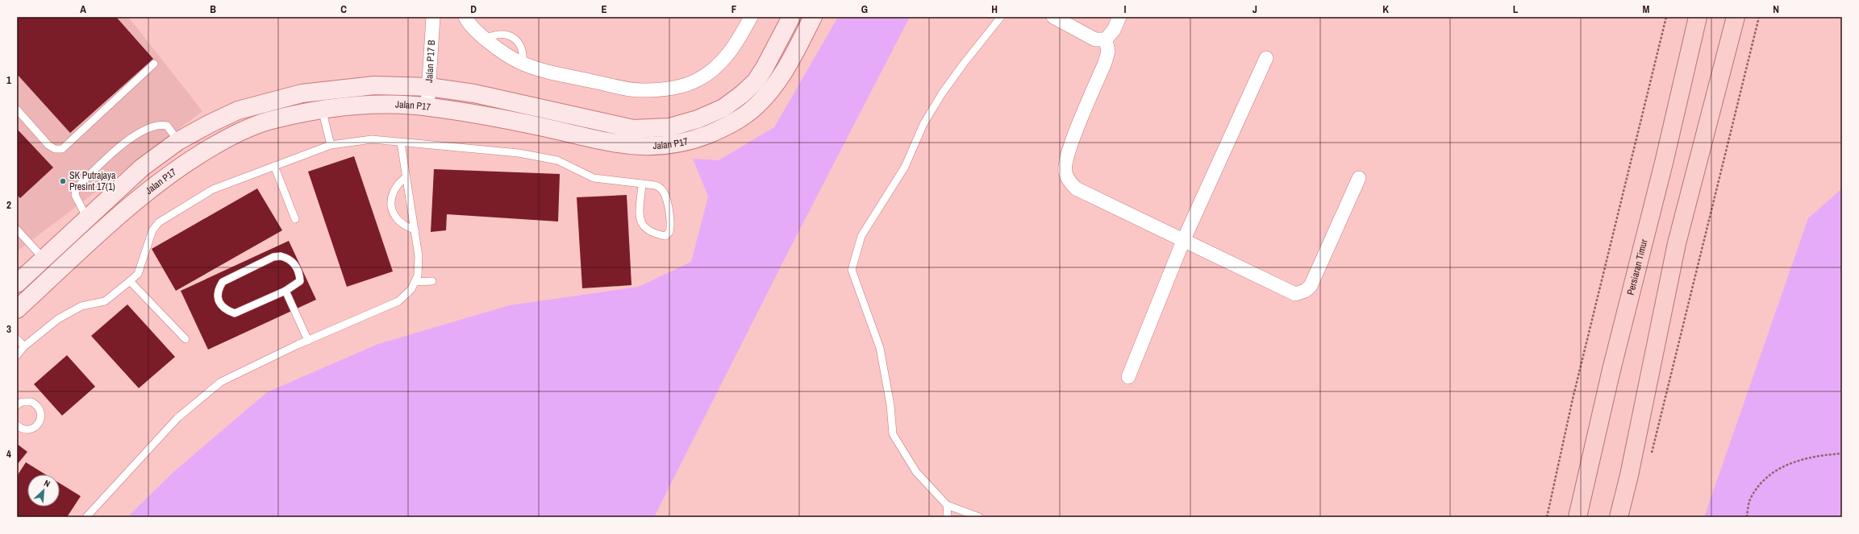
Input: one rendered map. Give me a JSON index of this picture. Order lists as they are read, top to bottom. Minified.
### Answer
{"streets":{"main road":["Persiaran Timur"],"street":["Jalan P17 B","Jalan P17"]},"crossings":[["Jalan P17 B","Jalan P17"]],"places":["SK Putrajaya Presint 17(1)"],"north":"top right","grid":{"columns":["A","B","C","D","E","F","G","H","I","J","K","L","M","N"],"rows":["1","2","3","4"]}}
